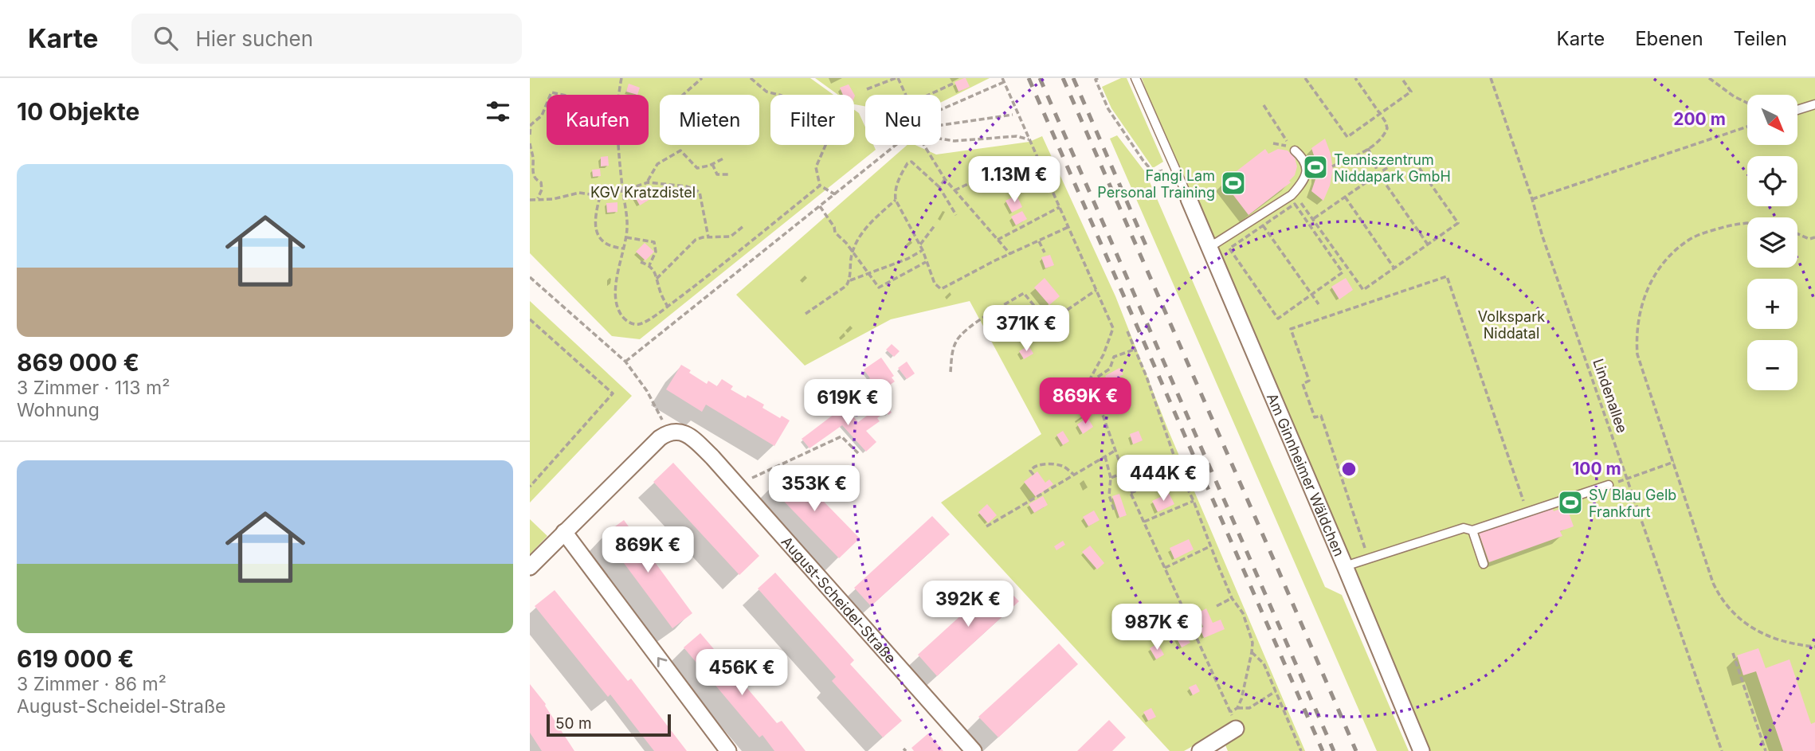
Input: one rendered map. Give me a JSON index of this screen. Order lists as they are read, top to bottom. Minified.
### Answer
{"streets":{"street":["Am Ginnheimer Wäldchen","August-Scheidel-Straße"],"path":["Lindenallee"]},"parks":["KGV Kratzdistel","Volkspark Niddatal"],"places":{"sports":["Tenniszentrum Niddapark GmbH","Fangi Lam Personal Training","SV Blau Gelb Frankfurt"]},"scale_bar":"50 m","north":"bottom right","page":{"header":"Karte","search":"Hier suchen","nav":["Karte","Ebenen","Teilen"],"heading":"10 Objekte","map_buttons":["+","−"],"chip":["Kaufen","Mieten","Filter","Neu"],"list":[{"name":"869 000 €","note":"3 Zimmer · 113 m² · Wohnung"},{"name":"619 000 €","note":"3 Zimmer · 86 m² · August-Scheidel-Straße"}],"price":["1.13M €","371K €","869K €","619K €","444K €","353K €","869K €","392K €","987K €","456K €"],"scale":"50 m"},"rings":["200 m","100 m"]}
